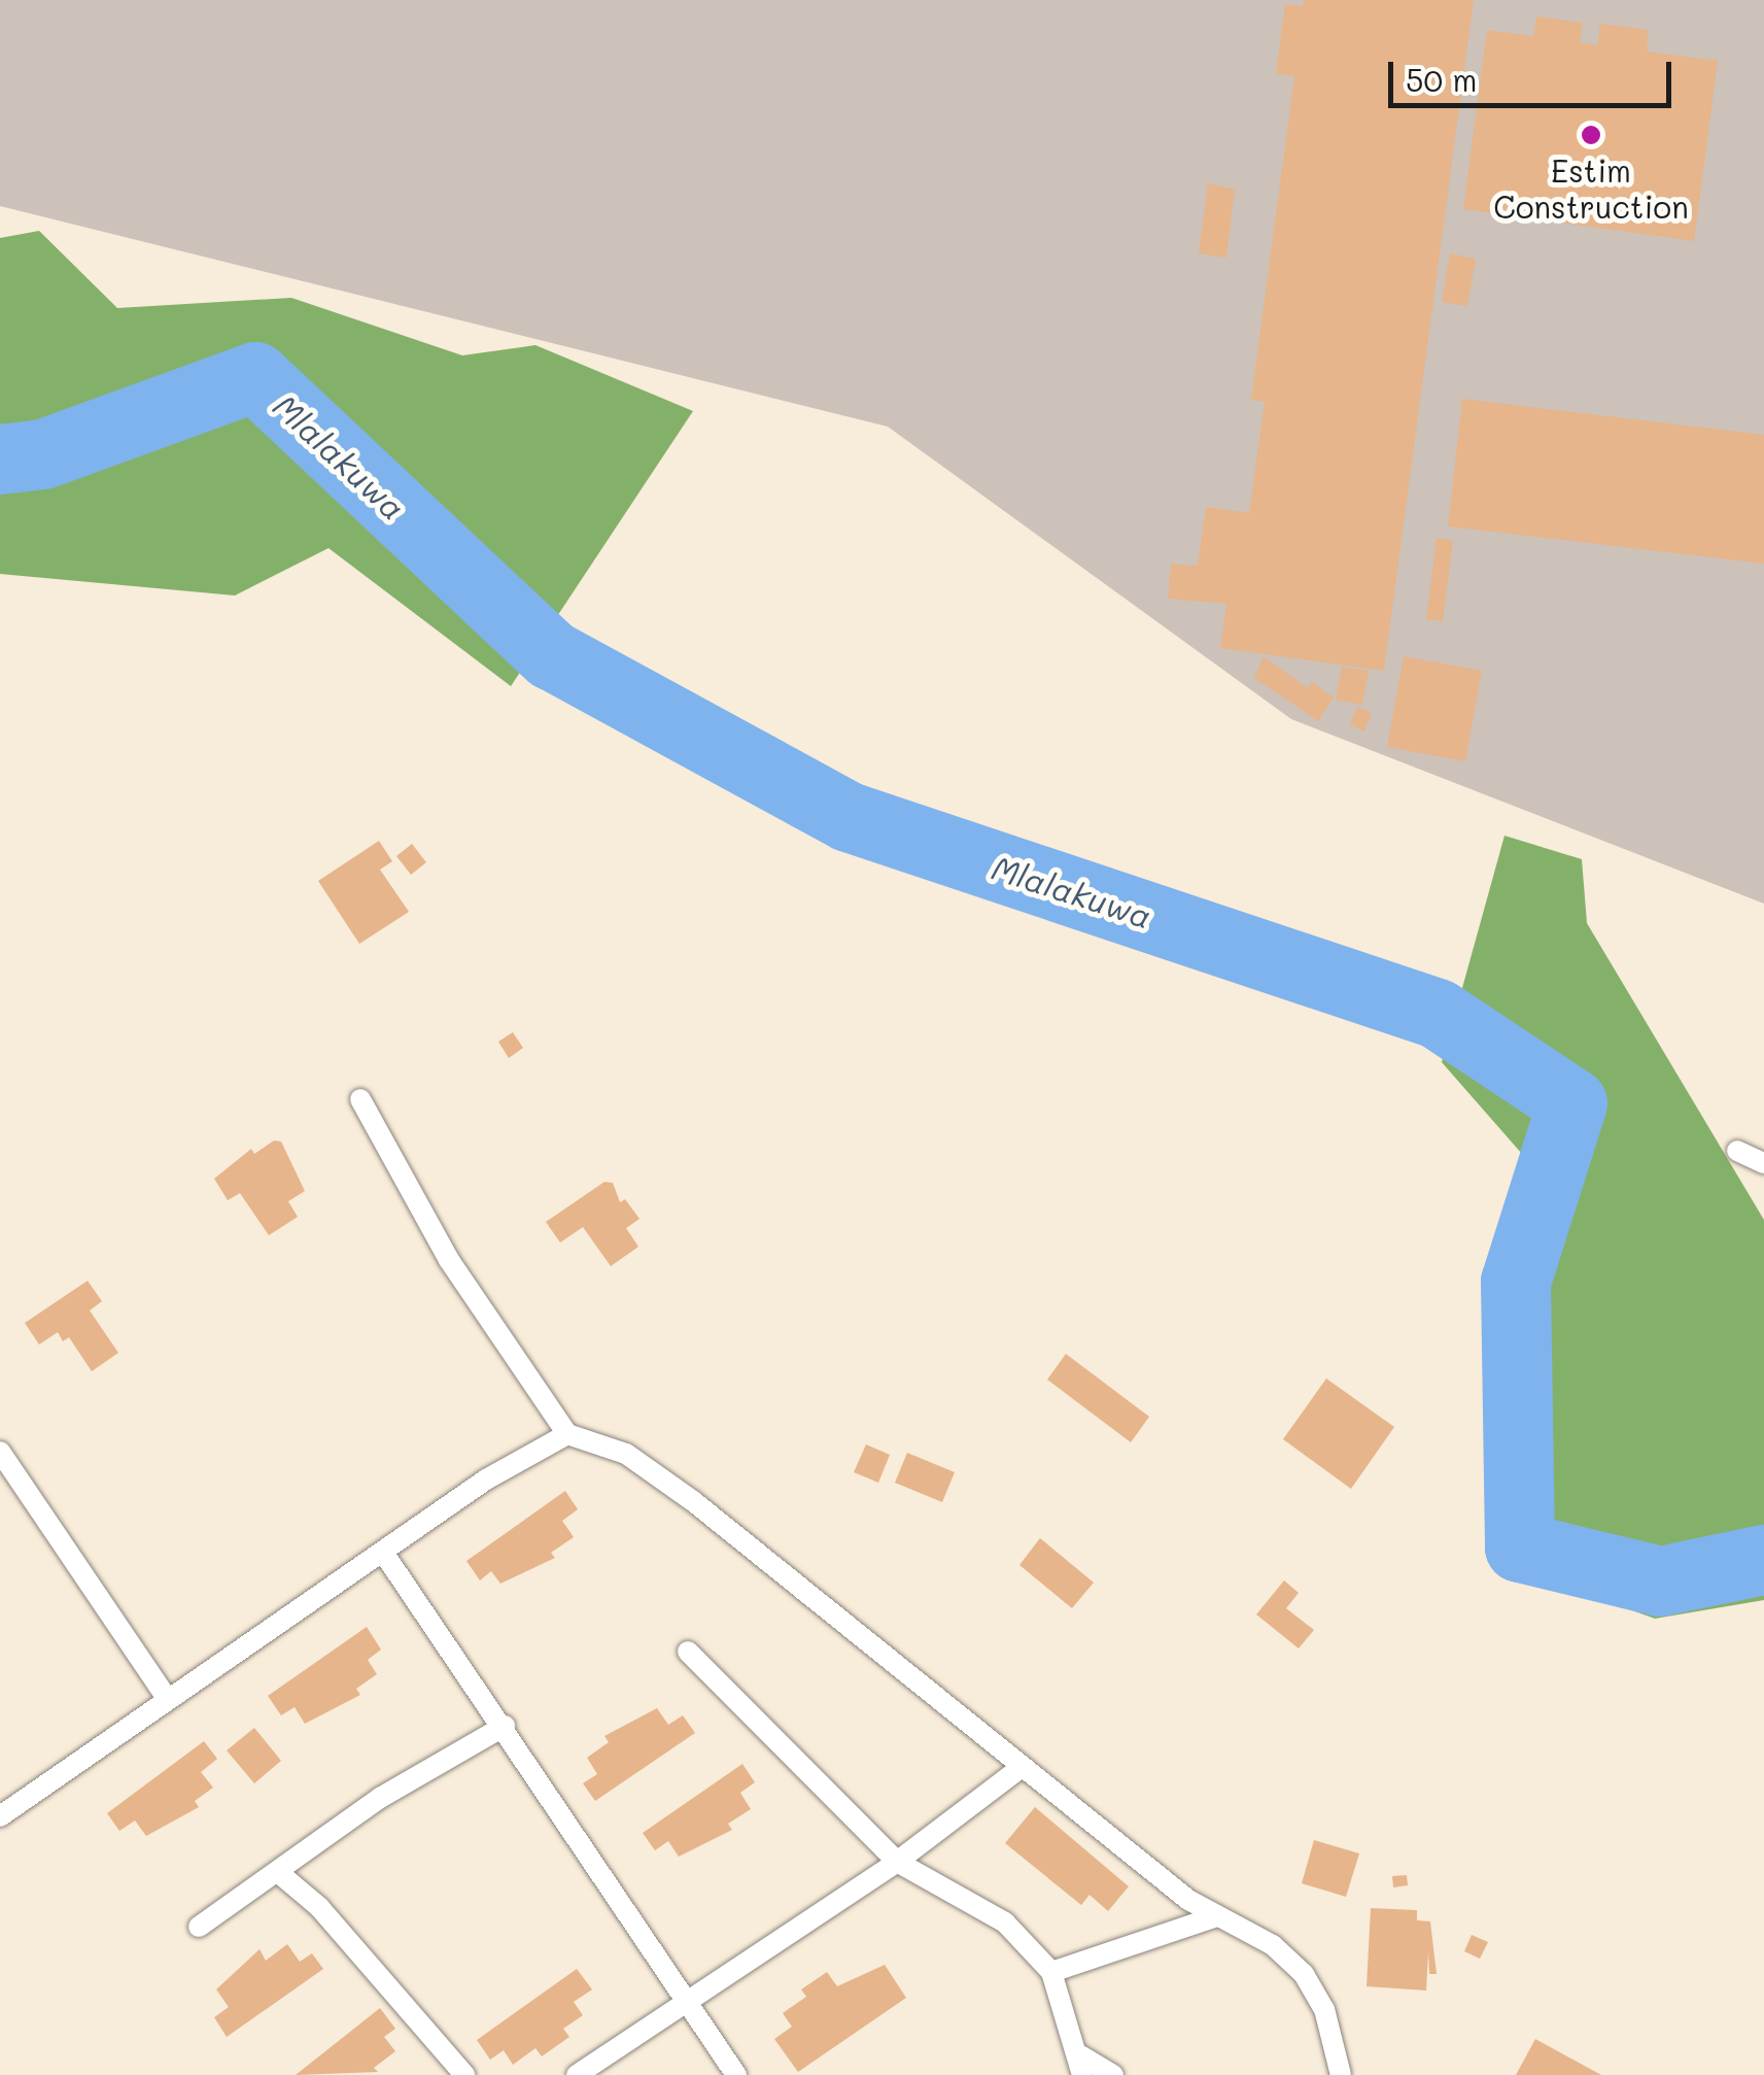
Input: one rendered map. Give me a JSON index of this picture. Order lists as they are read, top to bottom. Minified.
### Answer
{"water":["Mlalakuwa"],"places":["Estim Construction"],"scale_bar":"50 m"}
